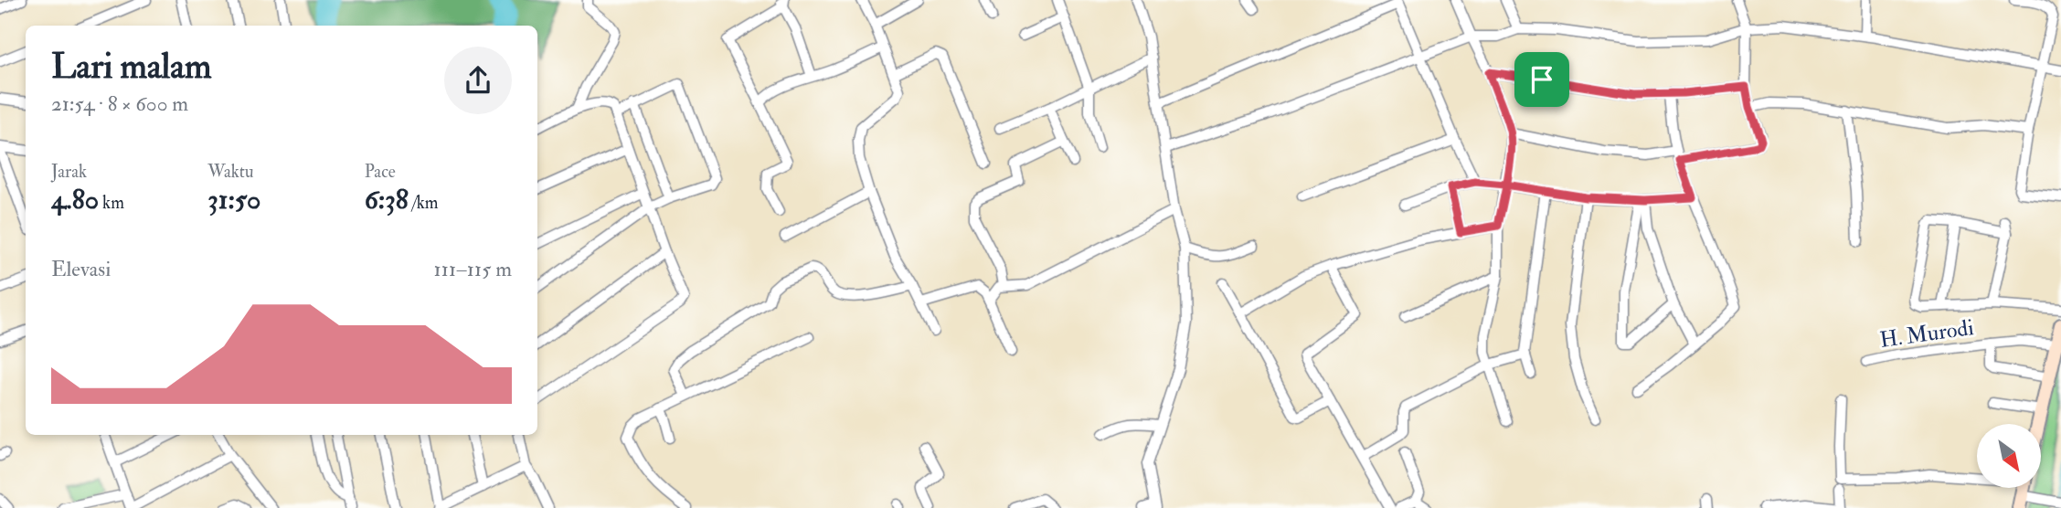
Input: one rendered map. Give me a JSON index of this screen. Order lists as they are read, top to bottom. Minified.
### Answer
{"streets":{"street":["H. Murodi"]},"north":"bottom right","page":{"heading":["Lari malam","21:54 · 8 × 600 m"],"stats":[["Jarak","4.80 km"],["Waktu","31:50"],["Pace","6:38 /km"]],"chart":["Elevasi","111–115 m"]}}
